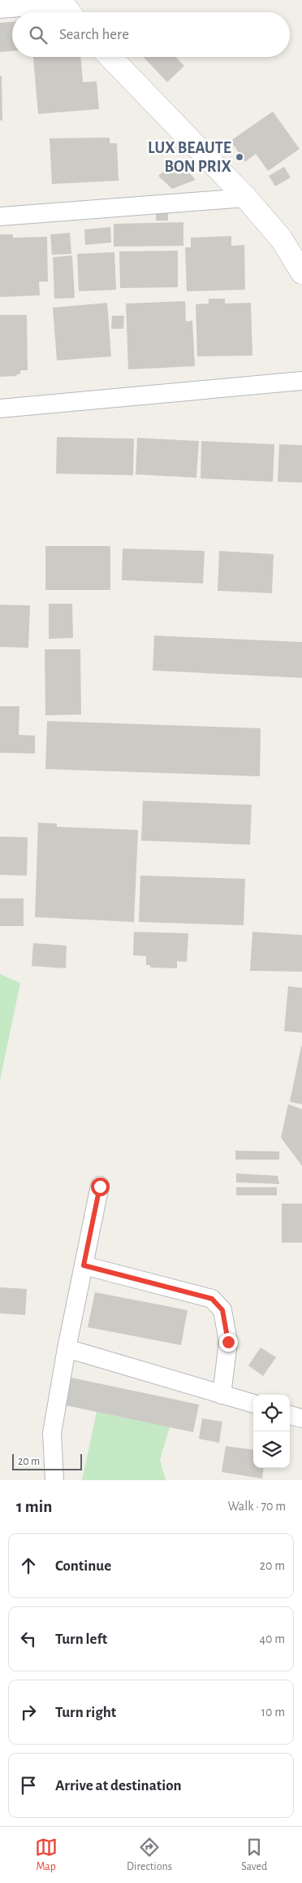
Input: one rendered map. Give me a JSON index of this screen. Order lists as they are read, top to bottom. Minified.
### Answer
{"places":["LUX BEAUTE BON PRIX"],"scale_bar":"20 m","page":{"search":"Search here","scale":"20 m","heading":["1 min","Walk · 70 m"],"list":[["Continue","20 m"],["Turn left","40 m"],["Turn right","10 m"],"Arrive at destination"],"nav":["Map","Directions","Saved"]}}
